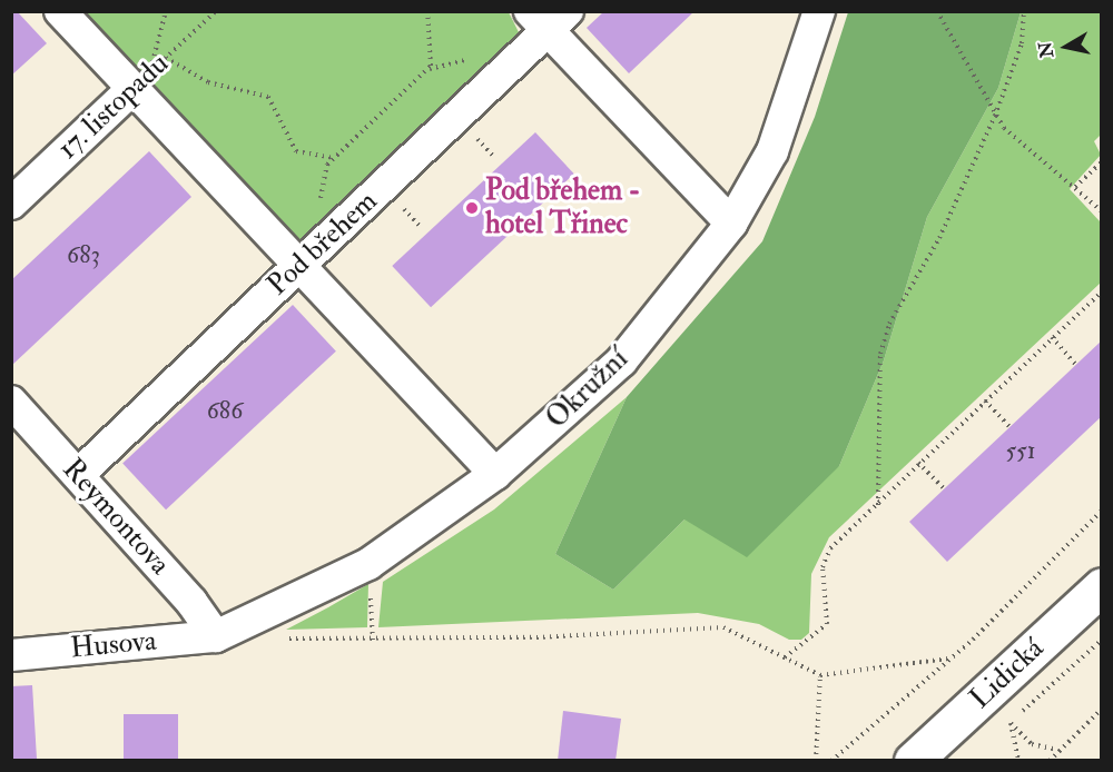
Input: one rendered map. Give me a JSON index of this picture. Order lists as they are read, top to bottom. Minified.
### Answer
{"streets":{"street":["17. listopadu","Pod břehem","Okružní","Reymontova","Husova","Lidická"]},"crossings":[["Pod břehem","Reymontova"],["Okružní","Reymontova"],["Okružní","Husova"],["Reymontova","Husova"]],"places":["Pod břehem - hotel Třinec"],"house_numbers":["683","686","551"],"north":"left"}
